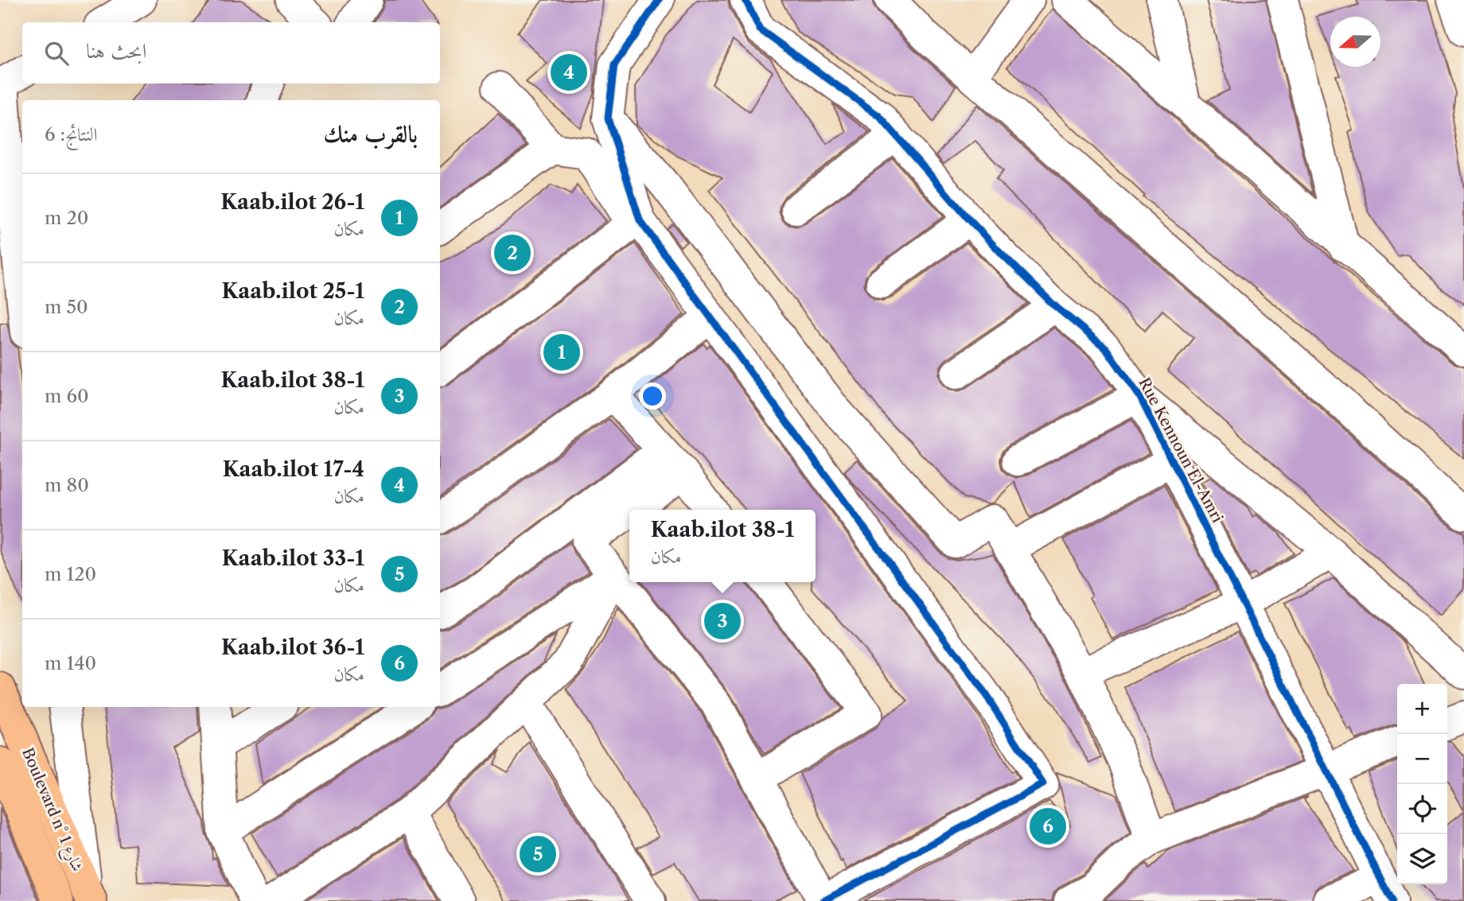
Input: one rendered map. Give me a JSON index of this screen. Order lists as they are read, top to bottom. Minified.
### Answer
{"streets":{"main road":["Boulevard n° شارع 1"],"street":["Rue Kennoun El-Amri"]},"north":"left","page":{"search":"ابحث هنا","pins":["4","2","1","3","6","5"],"heading":["بالقرب منك","النتائج: 6"],"list":[{"mark":"1","name":"Kaab.ilot 26-1","note":"مكان","value":"20 m"},{"mark":"2","name":"Kaab.ilot 25-1","note":"مكان","value":"50 m"},{"mark":"3","name":"Kaab.ilot 38-1","note":"مكان","value":"60 m"},{"mark":"4","name":"Kaab.ilot 17-4","note":"مكان","value":"80 m"},{"mark":"5","name":"Kaab.ilot 33-1","note":"مكان","value":"120 m"},{"mark":"6","name":"Kaab.ilot 36-1","note":"مكان","value":"140 m"}],"popup":["Kaab.ilot 38-1","مكان"],"map_buttons":["+","−"]}}
